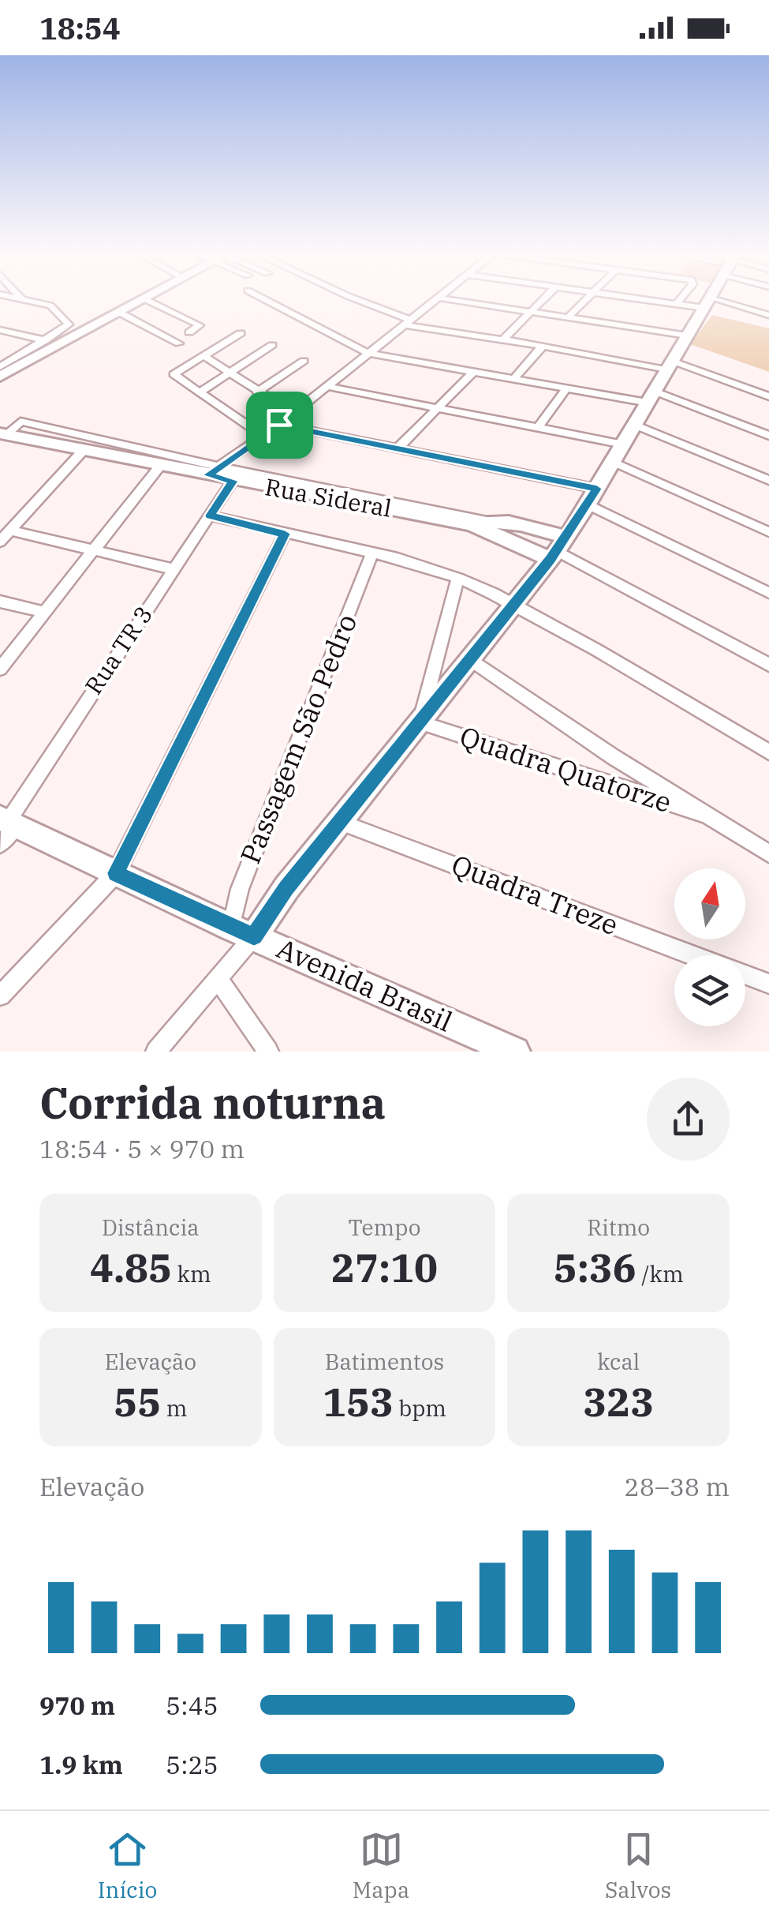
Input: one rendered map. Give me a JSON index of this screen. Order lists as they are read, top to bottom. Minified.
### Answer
{"streets":{"main road":["Rua Sideral","Avenida Brasil"],"street":["Rua TR 3","Passagem São Pedro","Quadra Quatorze","Quadra Treze"]},"crossings":[["Rua Sideral","Rua TR 3"],["Rua TR 3","Avenida Brasil"],["Passagem São Pedro","Avenida Brasil"]],"north":"top","page":{"status":"18:54","heading":["Corrida noturna","18:54 · 5 × 970 m"],"stats":[["Distância","4.85 km"],["Tempo","27:10"],["Ritmo","5:36 /km"],["Elevação","55 m"],["Batimentos","153 bpm"],["kcal","323"]],"chart":["Elevação","28–38 m"],"list":[{"name":"970 m","note":"5:45"},{"name":"1.9 km","note":"5:25"}],"tabs":["Início","Mapa","Salvos"]}}
